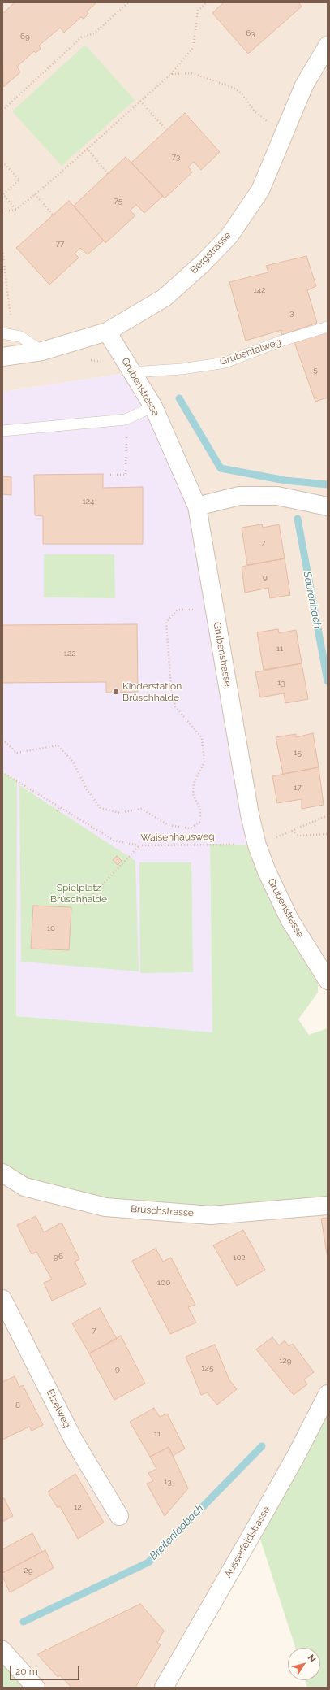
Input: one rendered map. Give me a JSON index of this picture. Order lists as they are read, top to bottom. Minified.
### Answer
{"streets":{"street":["Bergstrasse","Grubenstrasse","Brüschstrasse","Etzelweg","Ausserfeldstrasse"],"lane":["Grubentalweg"],"path":["Waisenhausweg"]},"crossings":[["Bergstrasse","Grubenstrasse"],["Grubentalweg","Grubenstrasse"],["Grubenstrasse","Waisenhausweg"]],"water":["Saurenbach","Breitenloobach"],"parks":["Spielplatz Brüschhalde"],"places":["Kinderstation Brüschhalde"],"house_numbers":["63","69","73","75","77","142","3","5","124","7","9","11","122","13","15","17","10","96","102","100","7","129","125","9","8","11","13","12","29"],"scale_bar":"20 m","north":"top right"}
